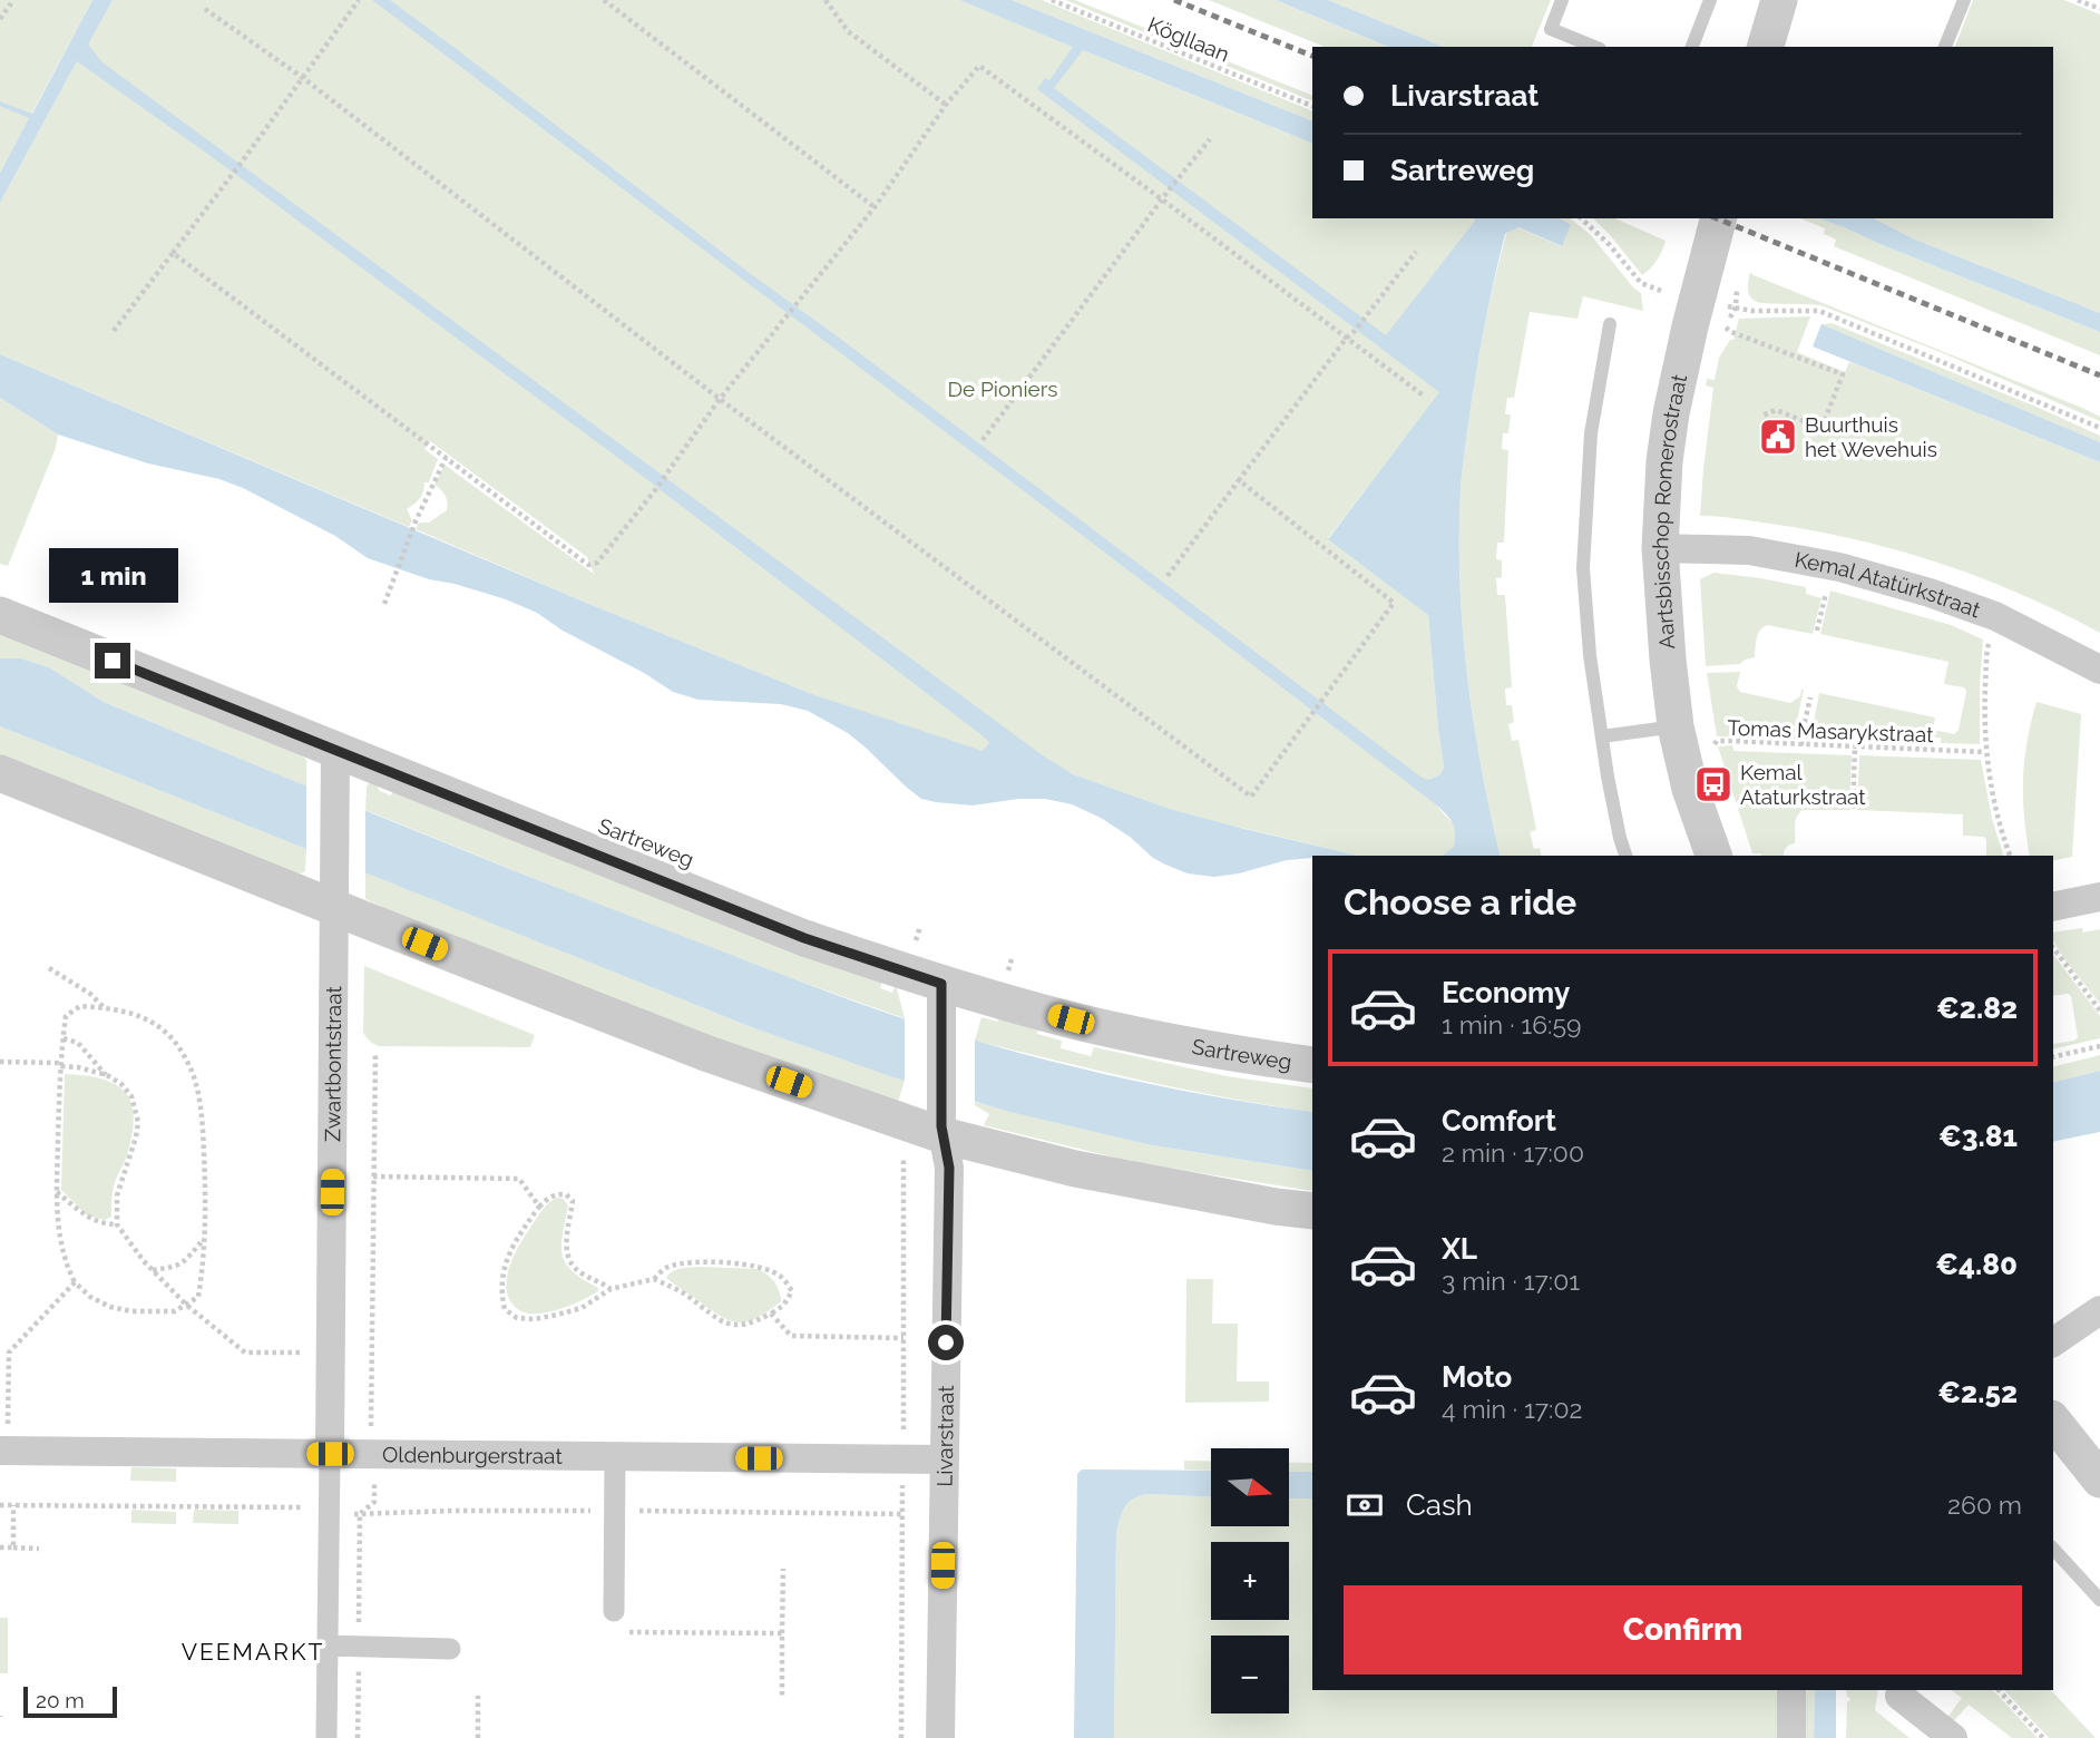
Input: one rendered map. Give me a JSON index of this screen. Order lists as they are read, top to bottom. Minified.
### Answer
{"streets":{"street":["Aartsbisschop Romerostraat","Kemal Atatürkstraat","Sartreweg","Zwartbontstraat","Livarstraat","Oldenburgerstraat"],"path":["Kögllaan","Tomas Masarykstraat"]},"crossings":[["Aartsbisschop Romerostraat","Kemal Atatürkstraat"],["Aartsbisschop Romerostraat","Tomas Masarykstraat"],["Zwartbontstraat","Oldenburgerstraat"],["Livarstraat","Oldenburgerstraat"]],"districts":["VEEMARKT"],"parks":["De Pioniers"],"places":{"public building":["Buurthuis het Wevehuis"],"bus stop":["Kemal Ataturkstraat"]},"scale_bar":"20 m","north":"right","page":{"banner":["Livarstraat","Sartreweg"],"bubble":"1 min","heading":"Choose a ride","list":[{"name":"Economy","note":"1 min · 16:59","value":"€2.82"},{"name":"Comfort","note":"2 min · 17:00","value":"€3.81"},{"name":"XL","note":"3 min · 17:01","value":"€4.80"},{"name":"Moto","note":"4 min · 17:02","value":"€2.52"}],"map_buttons":["+","−"],"pay":["Cash","260 m"],"buttons":"Confirm","scale":"20 m"}}
